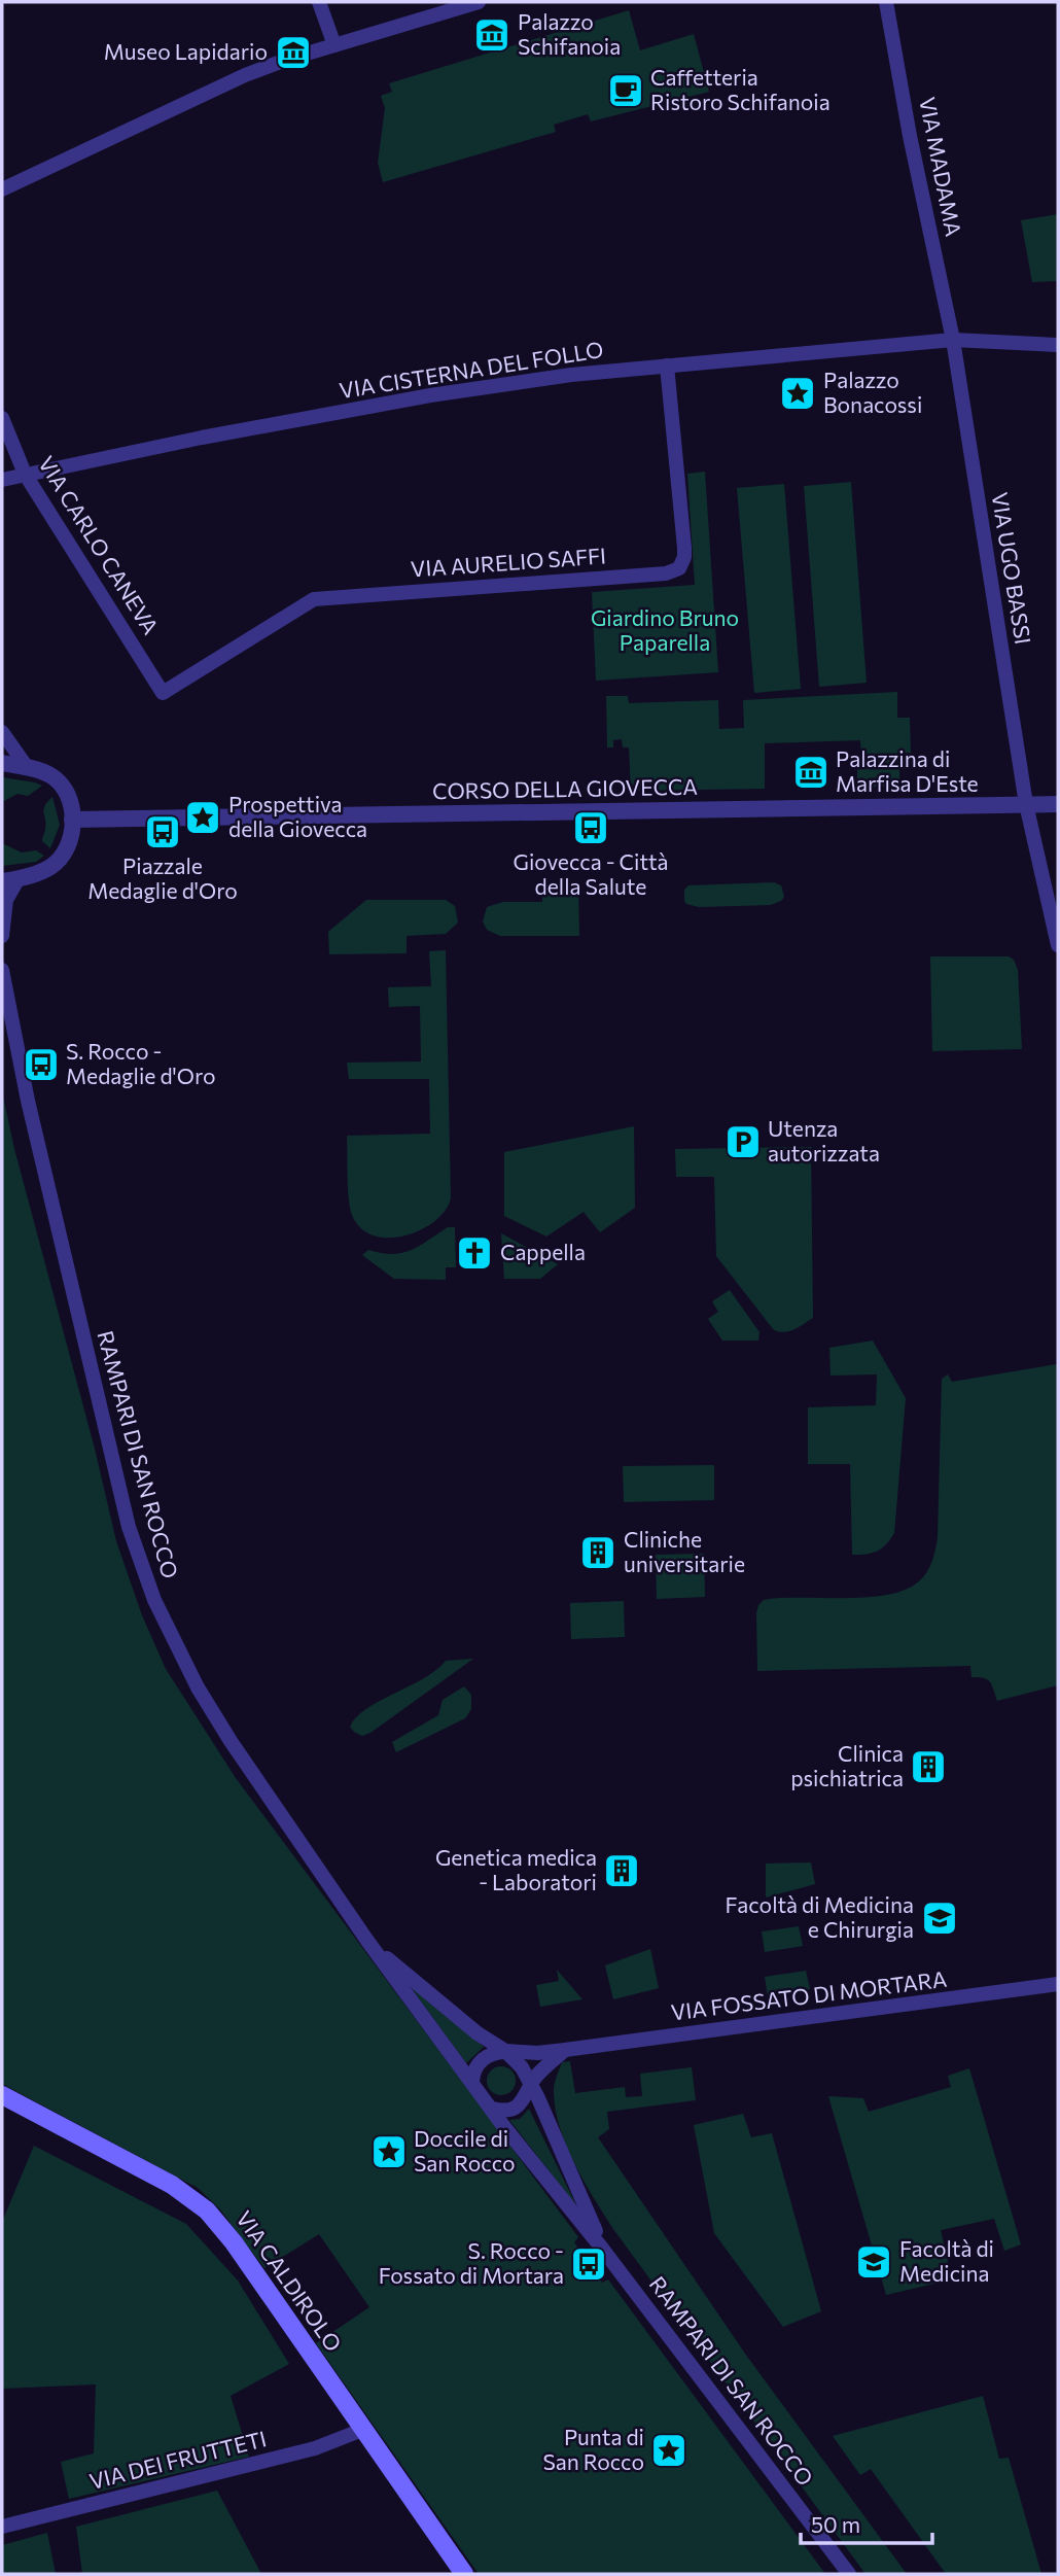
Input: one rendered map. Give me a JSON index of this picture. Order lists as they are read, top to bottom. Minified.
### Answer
{"streets":{"main road":["VIA CALDIROLO"],"street":["VIA MADAMA","VIA CISTERNA DEL FOLLO","VIA CARLO CANEVA","VIA AURELIO SAFFI","VIA UGO BASSI","CORSO DELLA GIOVECCA","RAMPARI DI SAN ROCCO","VIA FOSSATO DI MORTARA","VIA DEI FRUTTETI"]},"crossings":[["VIA MADAMA","VIA CISTERNA DEL FOLLO"],["VIA MADAMA","VIA UGO BASSI"],["VIA CISTERNA DEL FOLLO","VIA CARLO CANEVA"],["VIA CISTERNA DEL FOLLO","VIA AURELIO SAFFI"],["VIA CISTERNA DEL FOLLO","VIA UGO BASSI"],["VIA CARLO CANEVA","VIA AURELIO SAFFI"],["VIA UGO BASSI","CORSO DELLA GIOVECCA"],["RAMPARI DI SAN ROCCO","VIA FOSSATO DI MORTARA"],["VIA CALDIROLO","VIA DEI FRUTTETI"]],"parks":["Giardino Bruno Paparella"],"places":{"museum":["Palazzo Schifanoia","Museo Lapidario","Palazzina di Marfisa D'Este"],"cafe":["Caffetteria Ristoro Schifanoia"],"place":["Palazzo Bonacossi","Prospettiva della Giovecca","Doccile di San Rocco","Punta di San Rocco"],"bus stop":["Giovecca - Città della Salute","Piazzale Medaglie d'Oro","S. Rocco - Medaglie d'Oro","S. Rocco - Fossato di Mortara"],"parking":["Utenza autorizzata"],"church":["Cappella"],"building":["Cliniche universitarie","Clinica psichiatrica","Genetica medica - Laboratori"],"school or university":["Facoltà di Medicina e Chirurgia","Facoltà di Medicina"]},"scale_bar":"50 m"}
